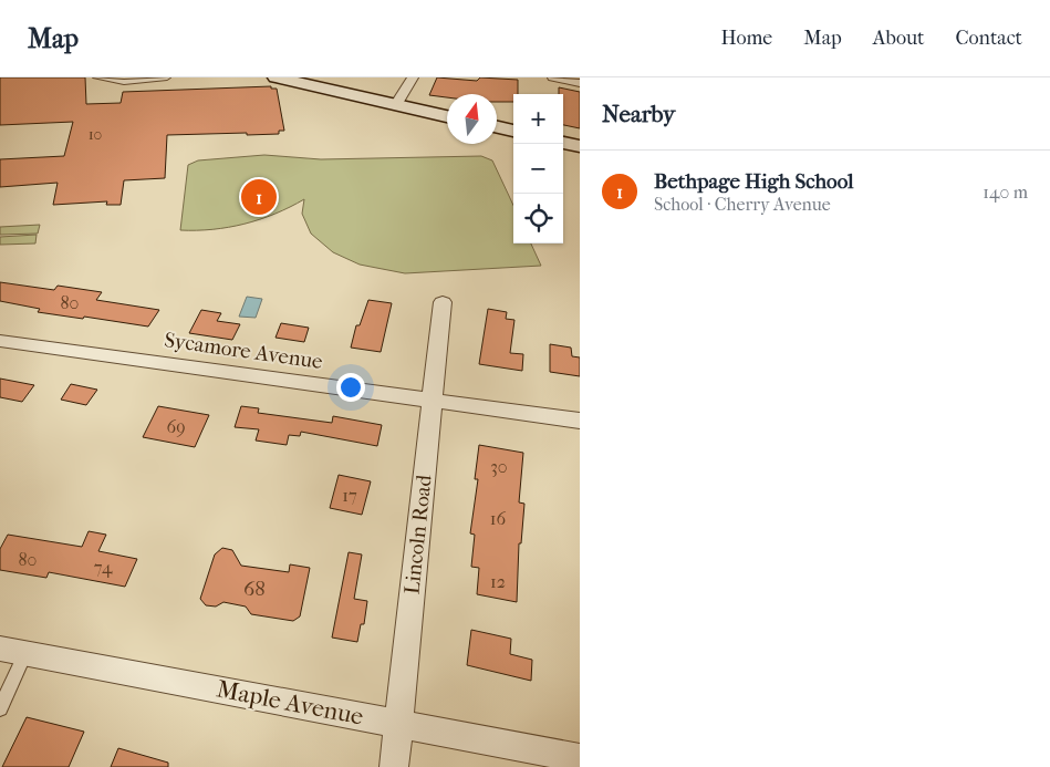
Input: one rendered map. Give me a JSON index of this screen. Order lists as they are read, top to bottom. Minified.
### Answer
{"streets":{"street":["Sycamore Avenue","Lincoln Road","Maple Avenue"]},"crossings":[["Sycamore Avenue","Lincoln Road"],["Lincoln Road","Maple Avenue"]],"house_numbers":["10","80","69","30","17","16","80","74","12","68"],"north":"top","page":{"header":"Map","nav":["Home","Map","About","Contact"],"heading":"Nearby","map_buttons":["+","−"],"list":[{"mark":"1","name":"Bethpage High School","note":"School · Cherry Avenue","value":"140 m"}],"pins":"1"}}
